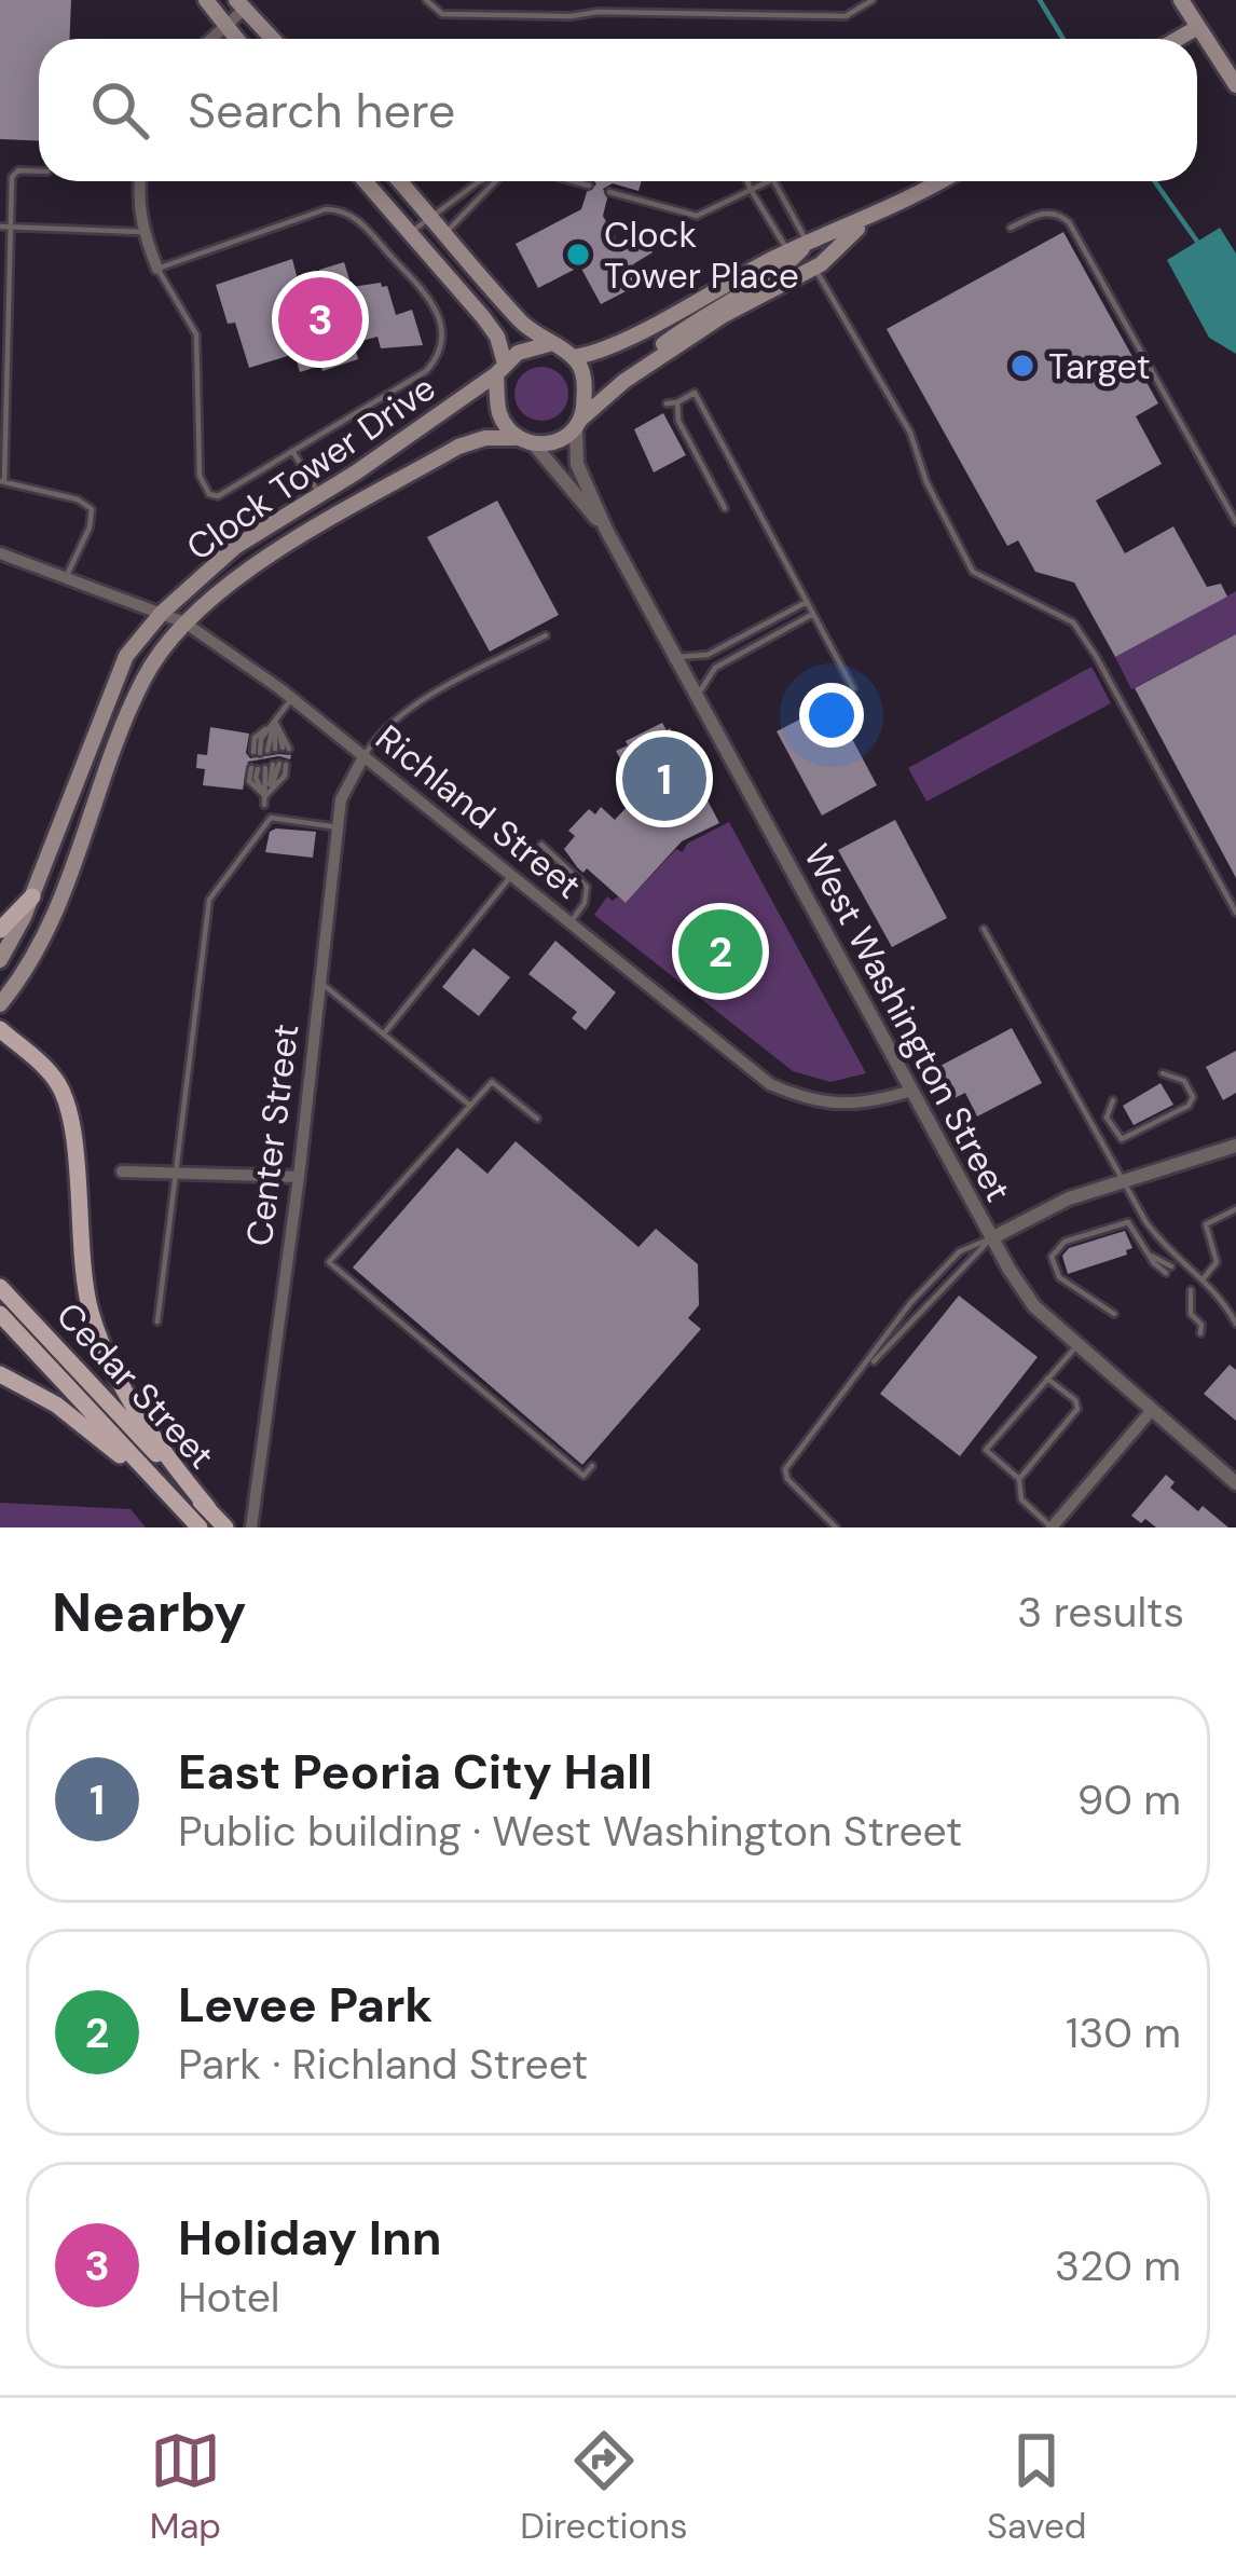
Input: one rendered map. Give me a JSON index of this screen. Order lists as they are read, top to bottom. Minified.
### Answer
{"streets":{"main road":["Clock Tower Drive","Cedar Street"],"street":["Richland Street","West Washington Street","Center Street"]},"crossings":[["Clock Tower Drive","Richland Street"],["Clock Tower Drive","West Washington Street"],["Richland Street","West Washington Street"],["Richland Street","Center Street"]],"places":["Clock Tower Place","Target"],"page":{"search":"Search here","pins":["3","1","2"],"heading":["Nearby","3 results"],"list":[{"mark":"1","name":"East Peoria City Hall","note":"Public building · West Washington Street","value":"90 m"},{"mark":"2","name":"Levee Park","note":"Park · Richland Street","value":"130 m"},{"mark":"3","name":"Holiday Inn","note":"Hotel","value":"320 m"}],"nav":["Map","Directions","Saved"]}}
